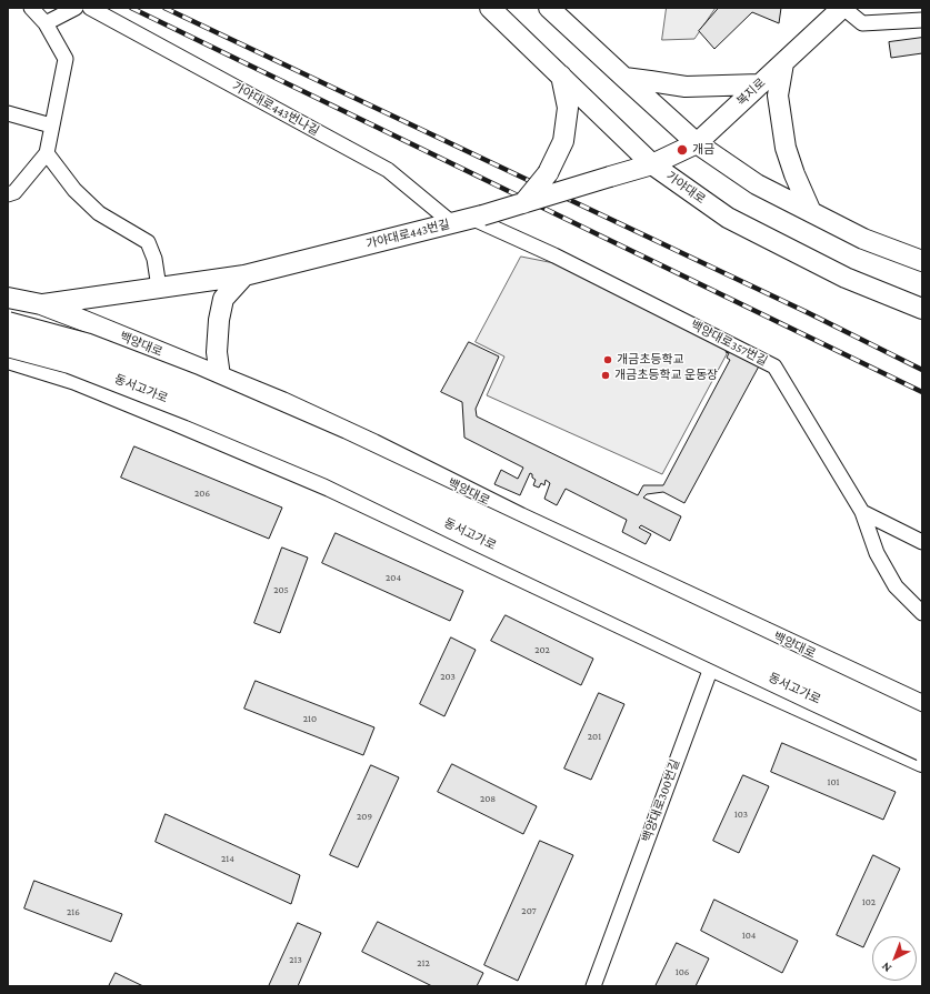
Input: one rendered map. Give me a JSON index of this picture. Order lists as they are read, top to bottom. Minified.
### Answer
{"streets":{"highway":["동서고가로"],"main road":["복지로","가야대로","가야대로443번길","백양대로"],"street":["가야대로443번나길","백양대로357번길","백양대로300번길"]},"crossings":[["복지로","가야대로"],["복지로","가야대로443번길"],["가야대로443번나길","가야대로443번길"],["가야대로443번나길","백양대로357번길"],["가야대로","가야대로443번길"],["가야대로443번길","백양대로357번길"],["가야대로443번길","백양대로"],["백양대로","백양대로300번길"]],"places":["개금","개금초등학교","개금초등학교 운동장"],"house_numbers":["206","204","205","202","203","210","201","101","208","103","209","214","102","207","216","104","213","212","106"],"north":"bottom left"}
